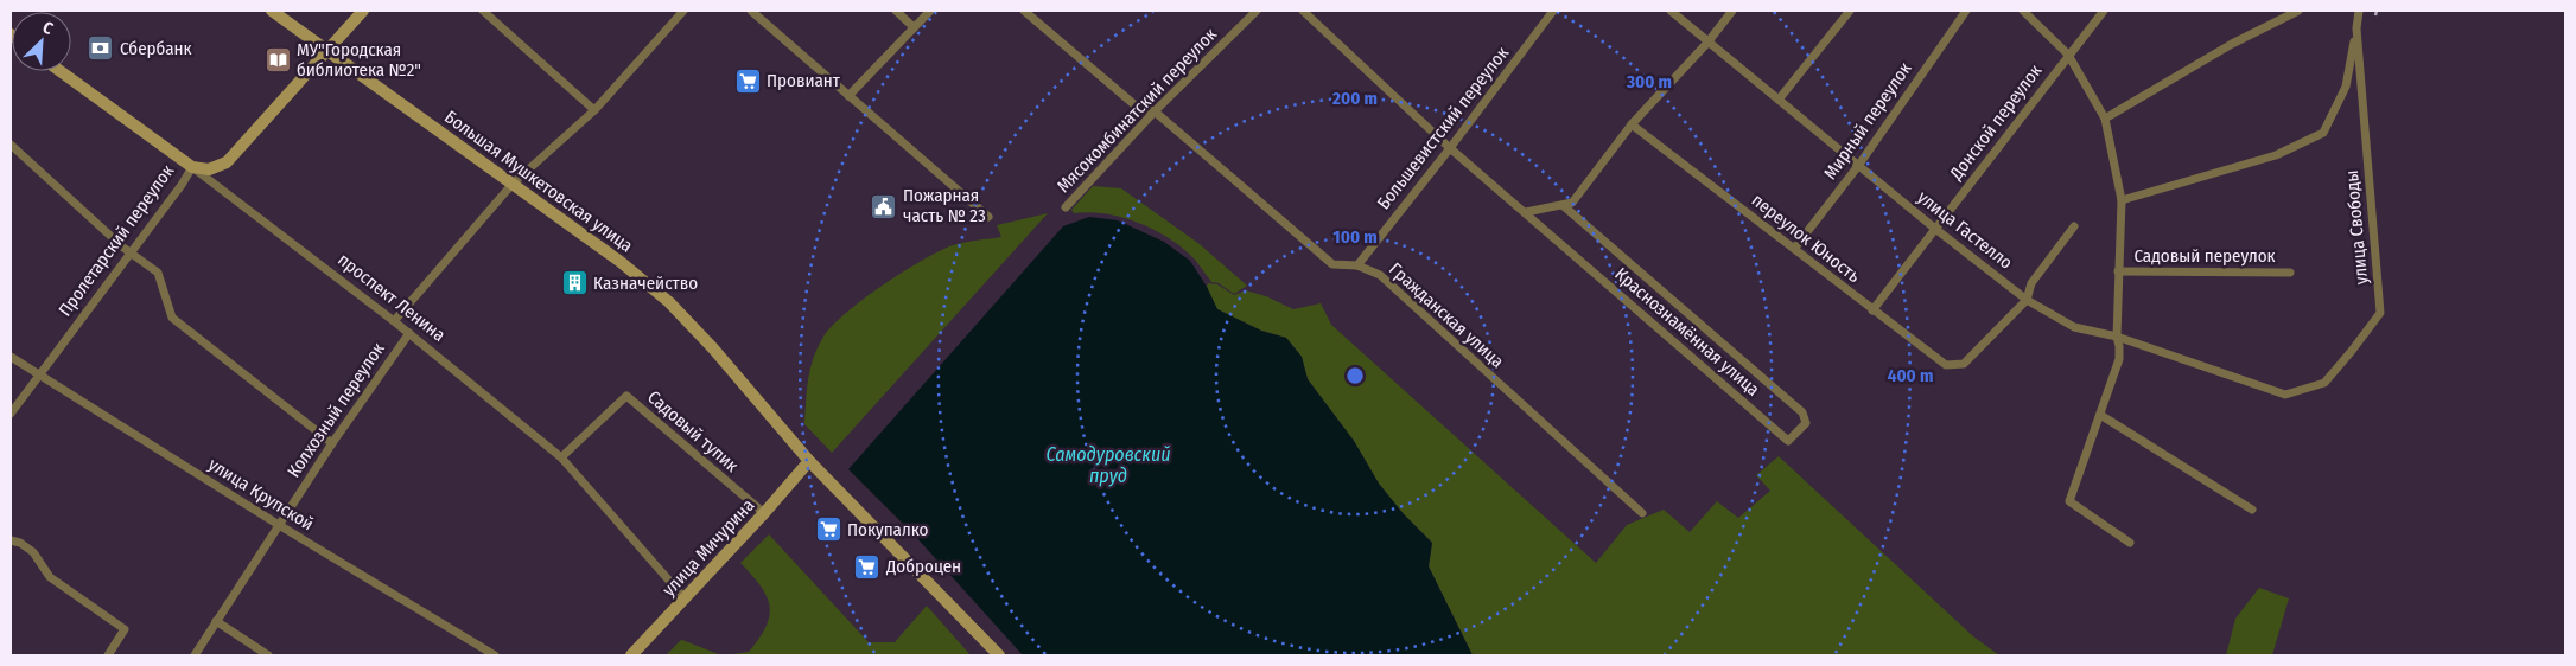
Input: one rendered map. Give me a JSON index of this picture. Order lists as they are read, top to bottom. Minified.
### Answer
{"streets":{"main road":["Большая Мушкетовская улица","Пролетарский переулок","проспект Ленина","улица Мичурина"],"street":["Мясокомбинатский переулок","Мирный переулок","Донской переулок","Большевистский переулок","улица Свободы","улица Гастелло","переулок Юность","Садовый переулок","Гражданская улица","Краснознамённая улица","Колхозный переулок","Садовый тупик","улица Крупской"]},"crossings":[["Мясокомбинатский переулок","Гражданская улица"],["Мирный переулок","улица Гастелло"],["Мирный переулок","переулок Юность"],["Донской переулок","улица Гастелло"],["Донской переулок","переулок Юность"],["Большевистский переулок","Гражданская улица"],["Большевистский переулок","Краснознамённая улица"],["Большая Мушкетовская улица","Пролетарский переулок"],["Большая Мушкетовская улица","улица Мичурина"],["улица Свободы","улица Гастелло"],["улица Гастелло","переулок Юность"],["Пролетарский переулок","проспект Ленина"],["Пролетарский переулок","улица Крупской"],["проспект Ленина","Колхозный переулок"],["проспект Ленина","Садовый тупик"],["проспект Ленина","улица Мичурина"],["Колхозный переулок","улица Крупской"],["Садовый тупик","улица Мичурина"]],"water":["Самодуровский пруд"],"places":{"bank":["Сбербанк"],"library":["МУ\"Городская библиотека №2\""],"supermarket":["Провиант","Покупалко","Доброцен"],"public building":["Пожарная часть № 23"],"building":["Казначейство"]},"north":"top right","rings":["300 m","200 m","100 m","400 m"]}
